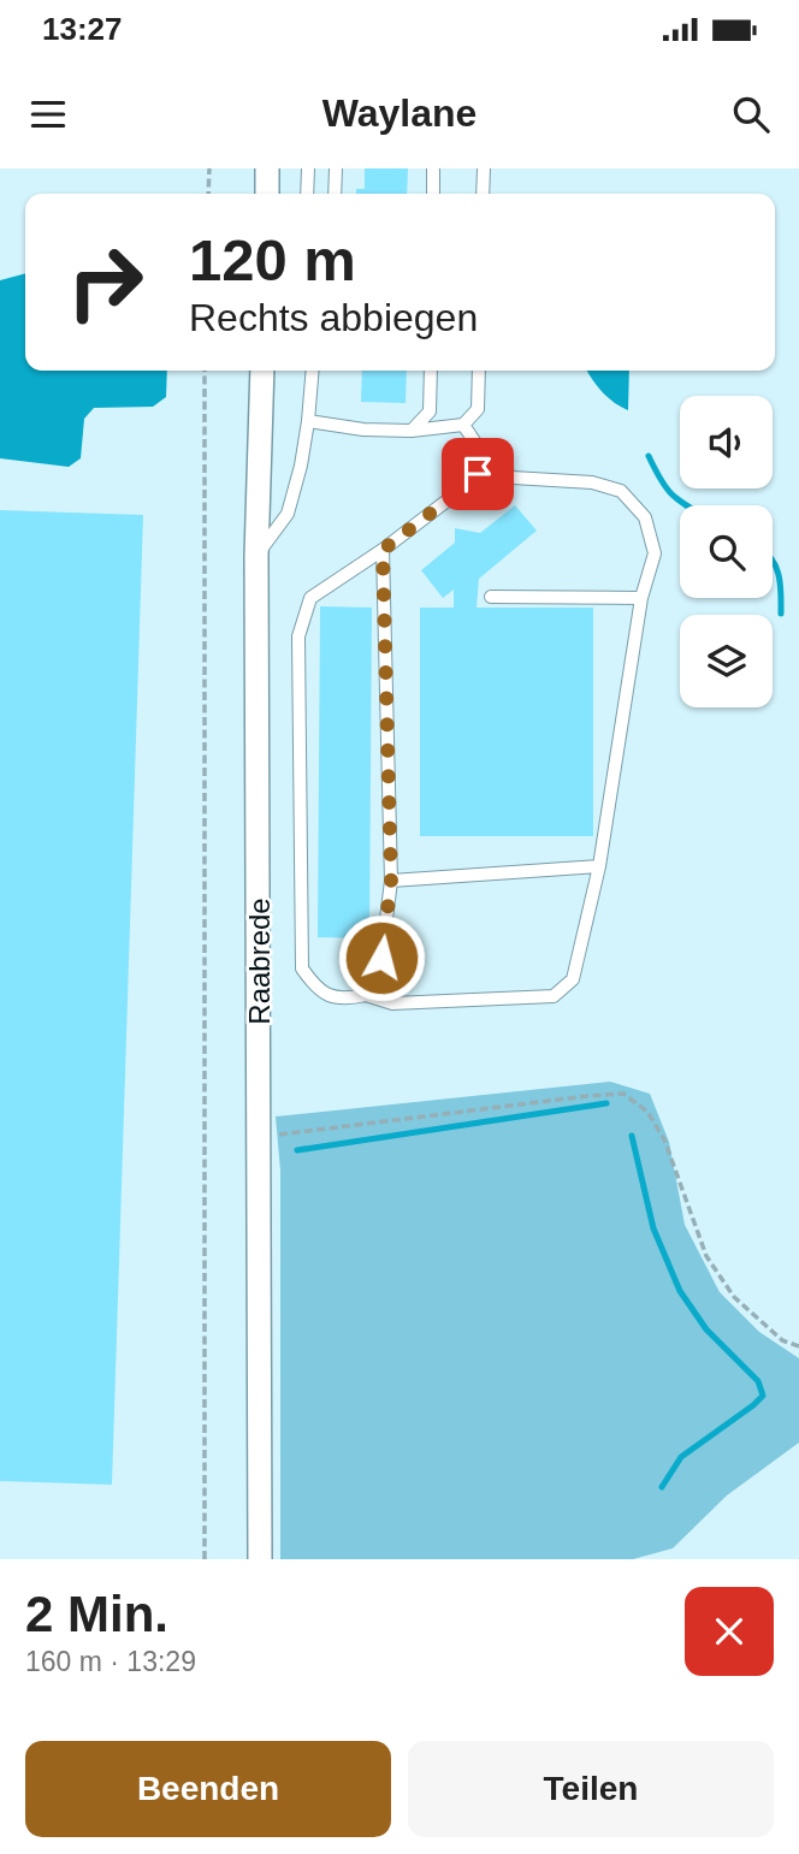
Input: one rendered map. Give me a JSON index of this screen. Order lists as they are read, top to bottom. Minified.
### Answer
{"streets":{"street":["Raabrede"]},"page":{"status":"13:27","header":"Waylane","turn":["120 m","Rechts abbiegen"],"heading":["2 Min.","160 m · 13:29"],"buttons":["Beenden","Teilen"]}}
